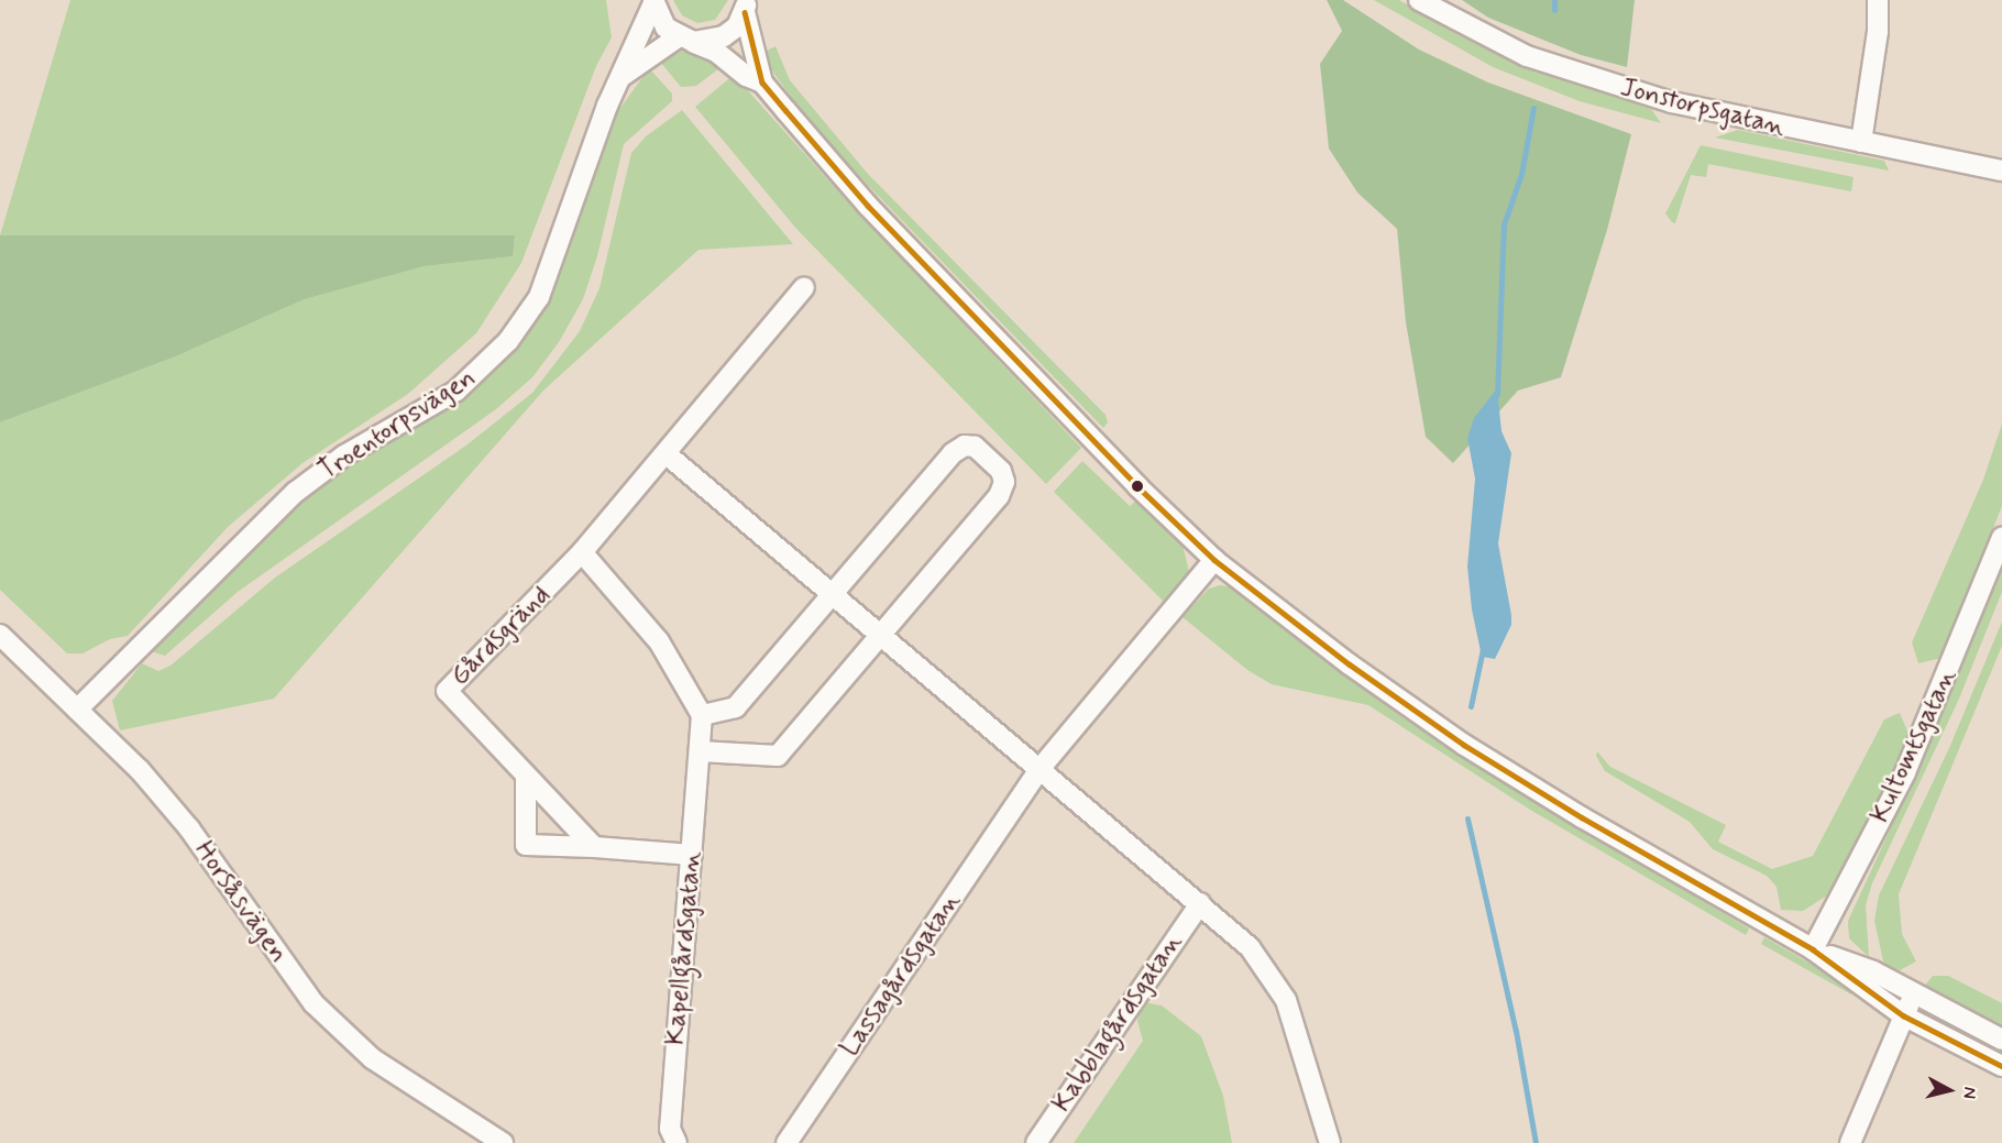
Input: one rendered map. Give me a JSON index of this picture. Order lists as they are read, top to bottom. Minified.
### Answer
{"streets":{"street":["Jonstorpsgatan","Troentorpsvägen","Gårdsgränd","Kultomtsgatan","Horsåsvägen","Kapellgårdsgatan","Lassagårdsgatan","Kabblagårdsgatan"]},"crossings":[["Troentorpsvägen","Horsåsvägen"],["Lassagårdsgatan","Kabblagårdsgatan"]],"north":"right"}
